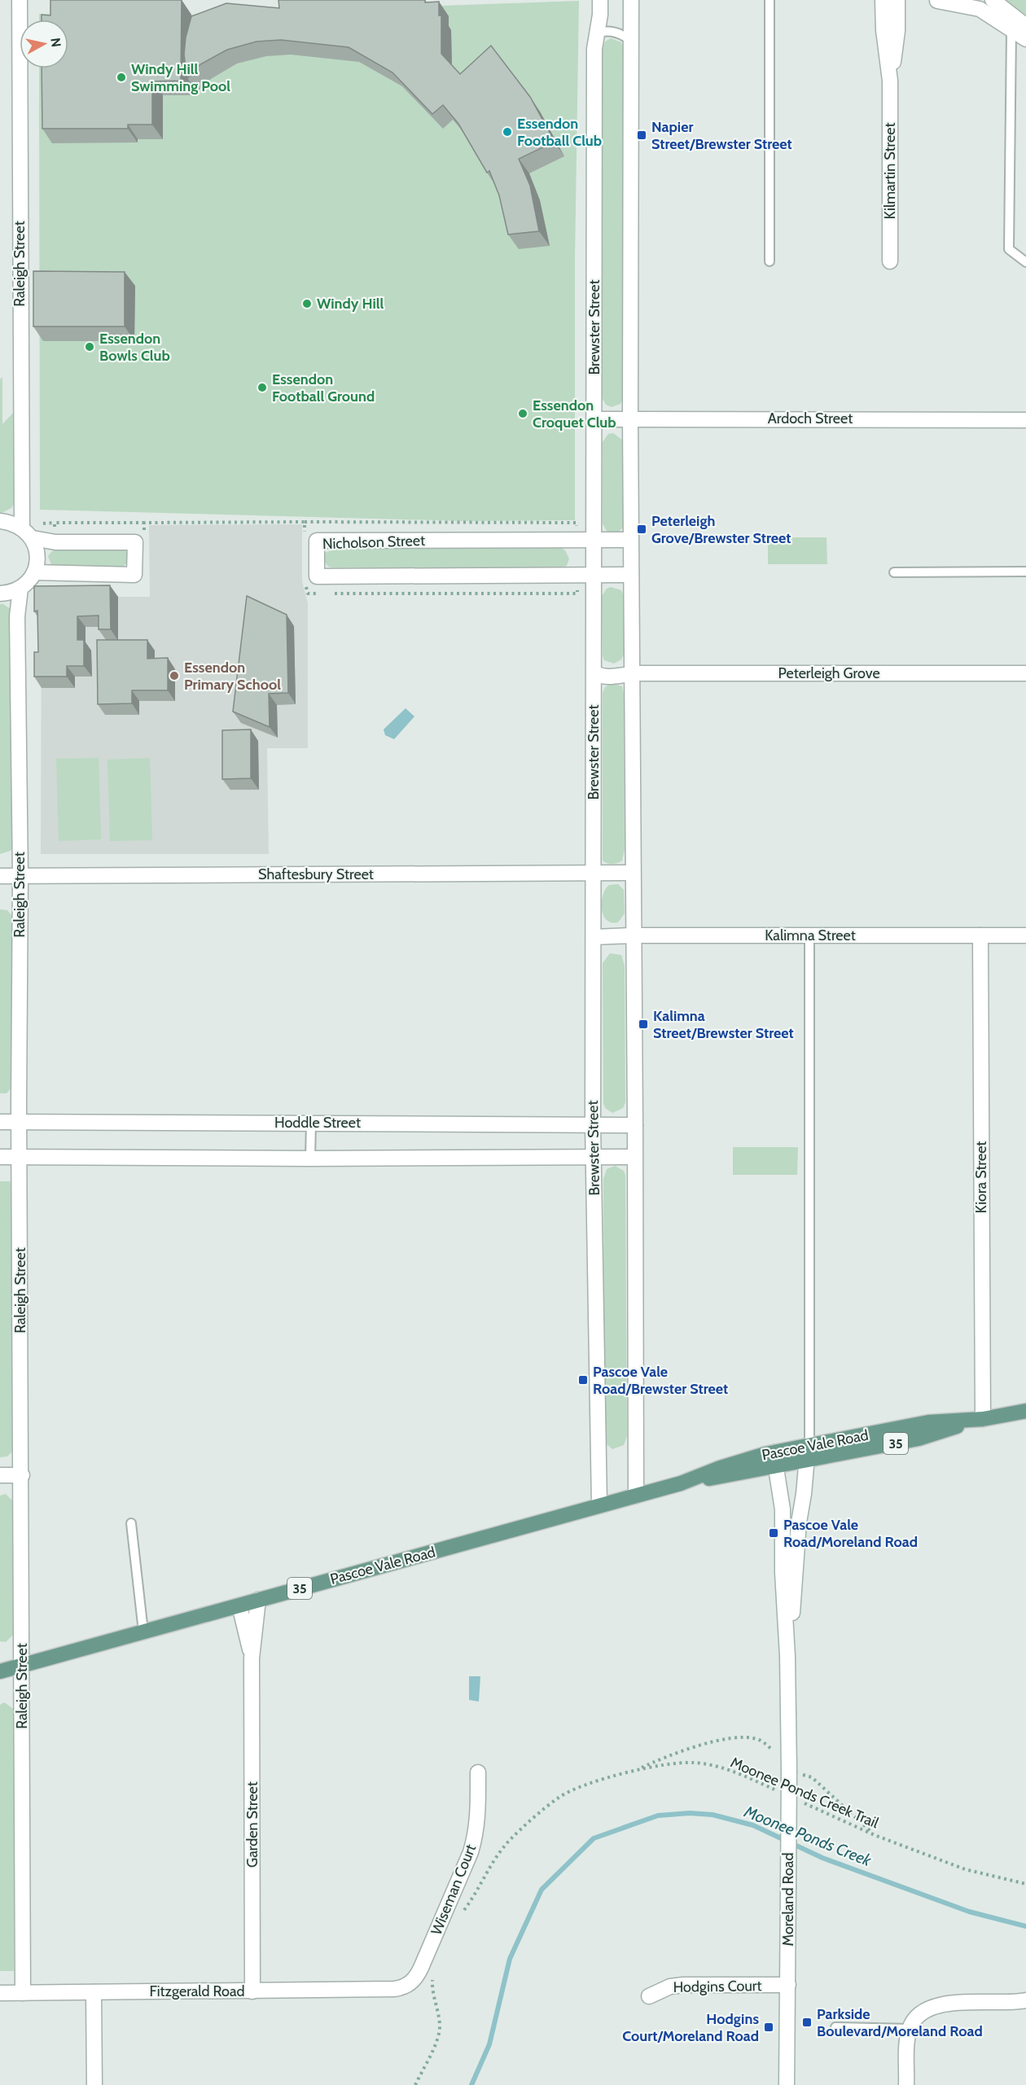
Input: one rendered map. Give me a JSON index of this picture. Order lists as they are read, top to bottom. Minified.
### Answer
{"streets":{"main road":["35","Pascoe Vale Road"],"street":["Kilmartin Street","Raleigh Street","Brewster Street","Ardoch Street","Nicholson Street","Peterleigh Grove","Shaftesbury Street","Kalimna Street","Hoddle Street","Kiora Street","Garden Street","Wiseman Court","Moreland Road","Hodgins Court","Fitzgerald Road"],"path":["Moonee Ponds Creek Trail"]},"crossings":[["Raleigh Street","Shaftesbury Street"],["Raleigh Street","Hoddle Street"],["Raleigh Street","Pascoe Vale Road"],["Raleigh Street","Fitzgerald Road"],["Brewster Street","Ardoch Street"],["Brewster Street","Nicholson Street"],["Brewster Street","Peterleigh Grove"],["Brewster Street","Shaftesbury Street"],["Brewster Street","Kalimna Street"],["Brewster Street","Hoddle Street"],["Brewster Street","Pascoe Vale Road"],["Kalimna Street","Kiora Street"],["Kiora Street","Pascoe Vale Road"],["Pascoe Vale Road","Garden Street"],["Pascoe Vale Road","Moreland Road"],["Garden Street","Fitzgerald Road"],["Wiseman Court","Fitzgerald Road"],["Moreland Road","Hodgins Court"]],"water":["Moonee Ponds Creek"],"places":{"other":["Windy Hill Swimming Pool","Essendon Football Club","Windy Hill","Essendon Bowls Club","Essendon Football Ground","Essendon Croquet Club","Essendon Primary School"],"transit":["Napier Street/Brewster Street","Peterleigh Grove/Brewster Street","Kalimna Street/Brewster Street","Pascoe Vale Road/Brewster Street","Pascoe Vale Road/Moreland Road","Parkside Boulevard/Moreland Road","Hodgins Court/Moreland Road"]},"north":"right"}
